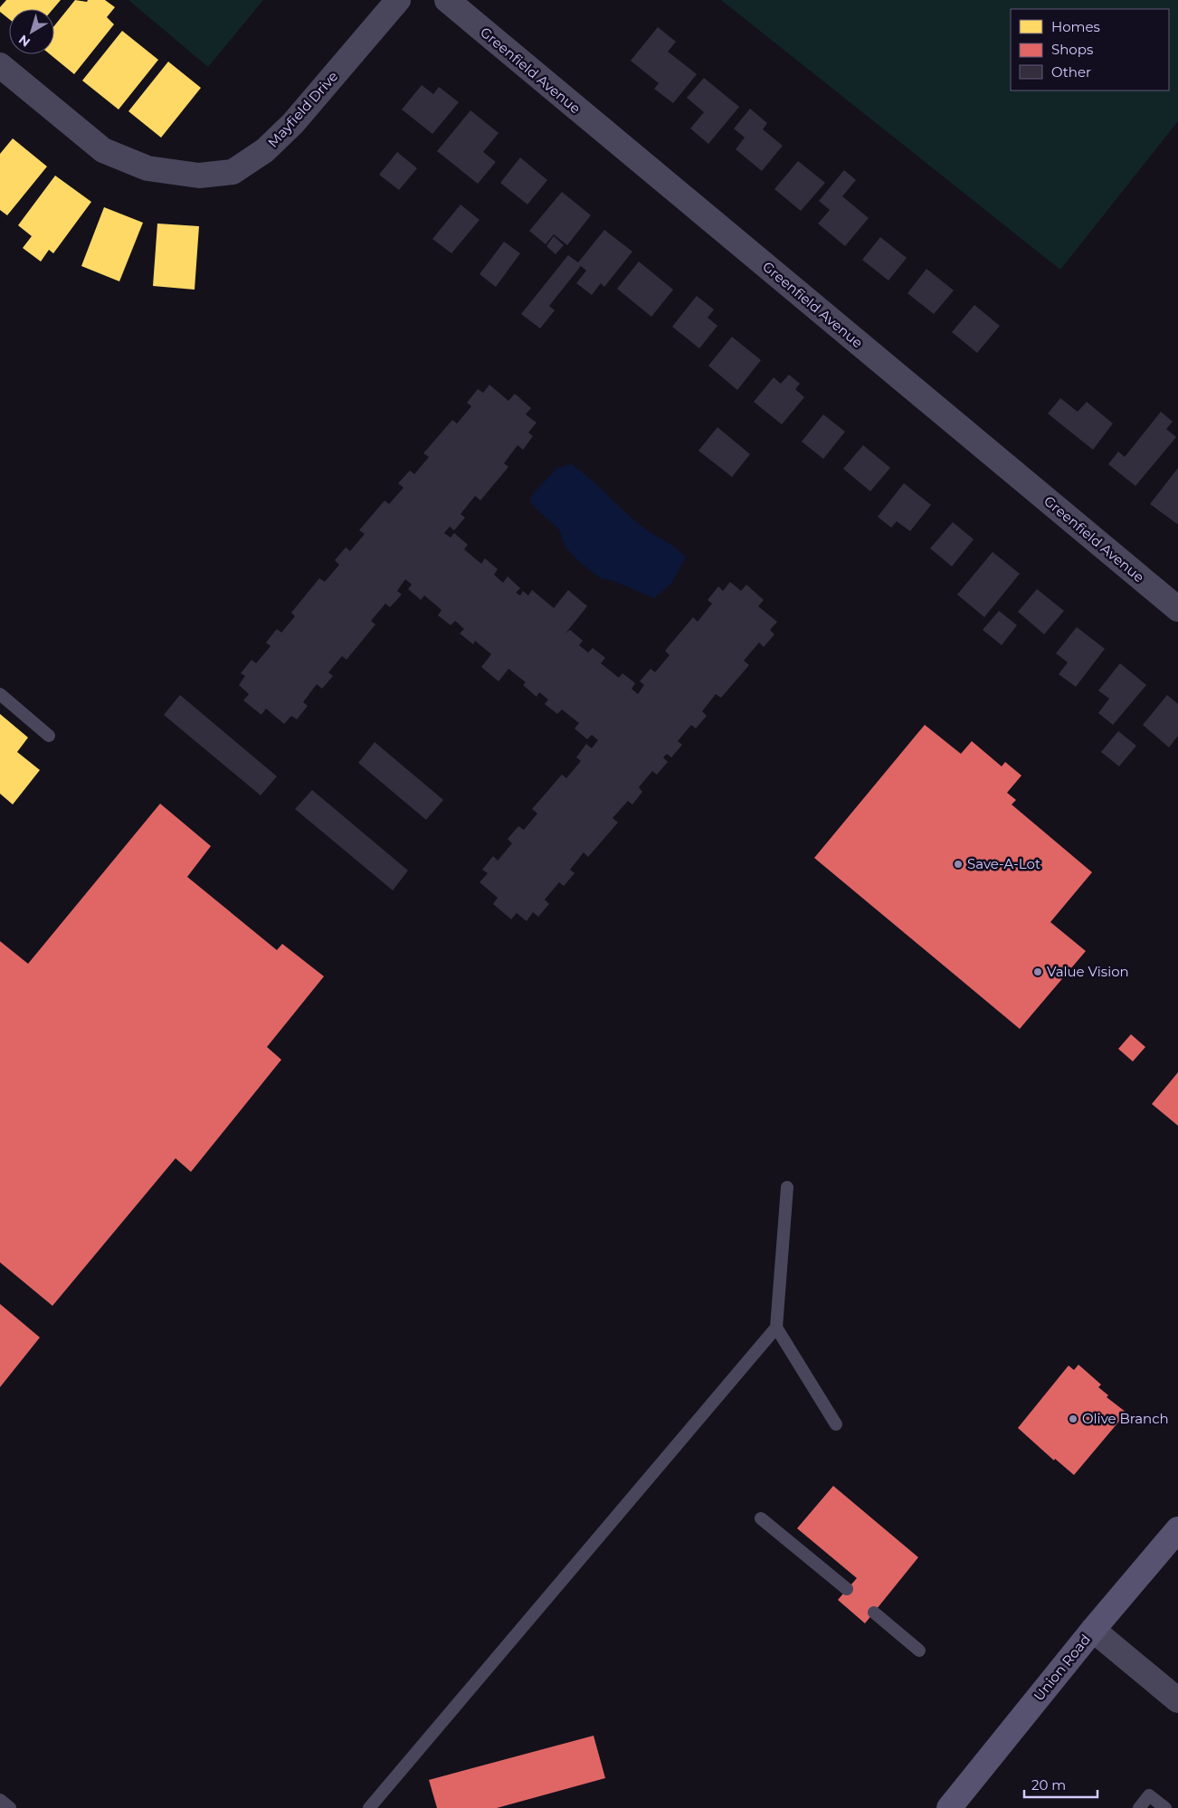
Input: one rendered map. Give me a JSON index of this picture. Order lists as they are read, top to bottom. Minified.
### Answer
{"streets":{"main road":["Union Road"],"street":["Greenfield Avenue","Mayfield Drive"]},"places":["Save-A-Lot","Value Vision","Olive Branch"],"legend":["Homes","Shops","Other"],"scale_bar":"20 m","north":"bottom left"}
